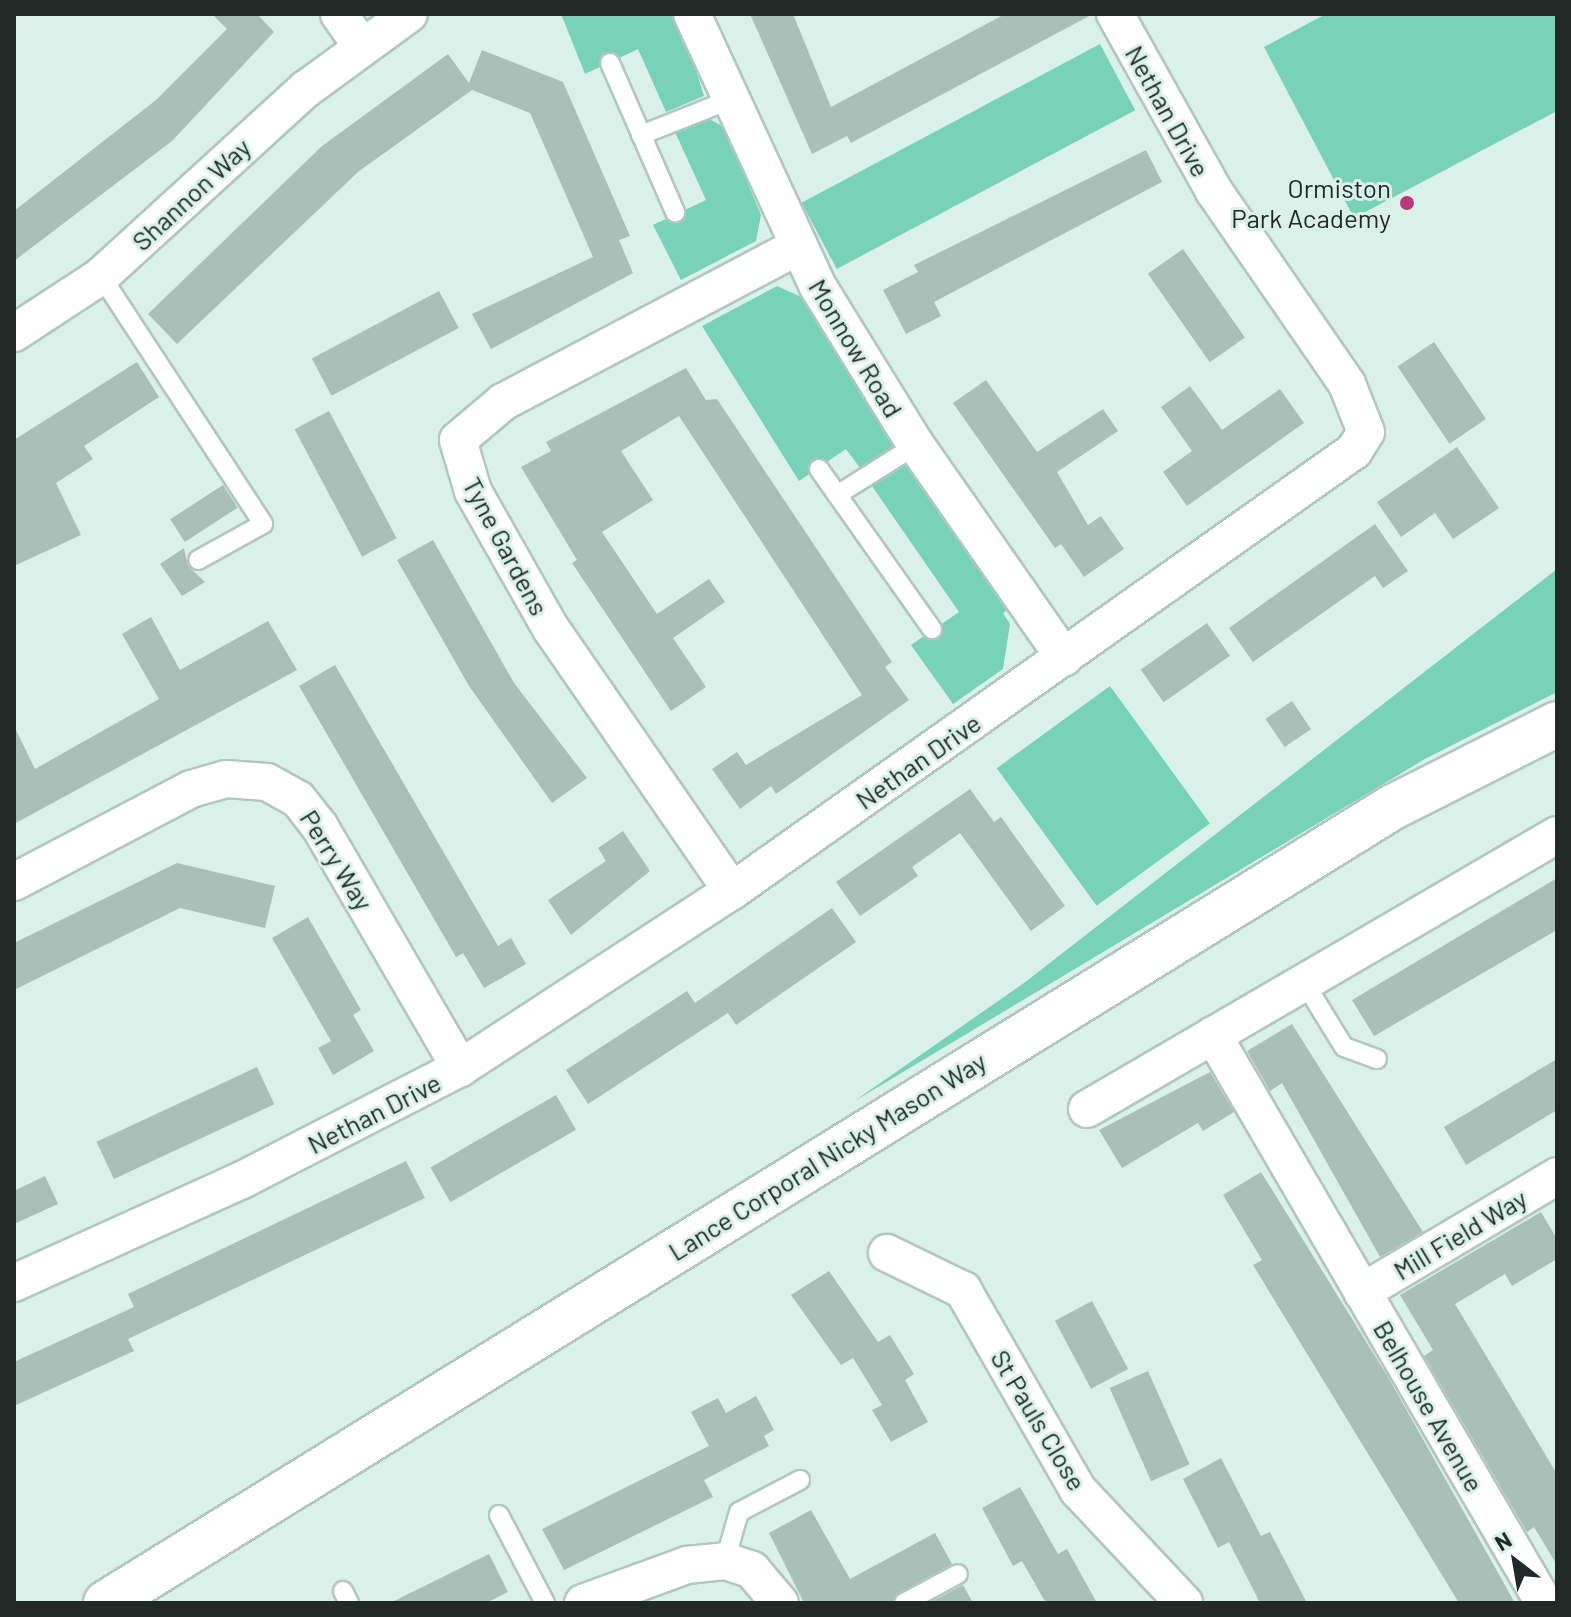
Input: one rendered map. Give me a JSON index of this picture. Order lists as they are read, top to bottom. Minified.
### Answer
{"streets":{"main road":["Lance Corporal Nicky Mason Way"],"street":["Nethan Drive","Shannon Way","Monnow Road","Tyne Gardens","Perry Way","Mill Field Way","Belhouse Avenue","St Pauls Close"]},"crossings":[["Nethan Drive","Monnow Road"],["Nethan Drive","Tyne Gardens"],["Nethan Drive","Perry Way"],["Monnow Road","Tyne Gardens"],["Mill Field Way","Belhouse Avenue"]],"places":["Ormiston Park Academy"],"north":"top left"}
